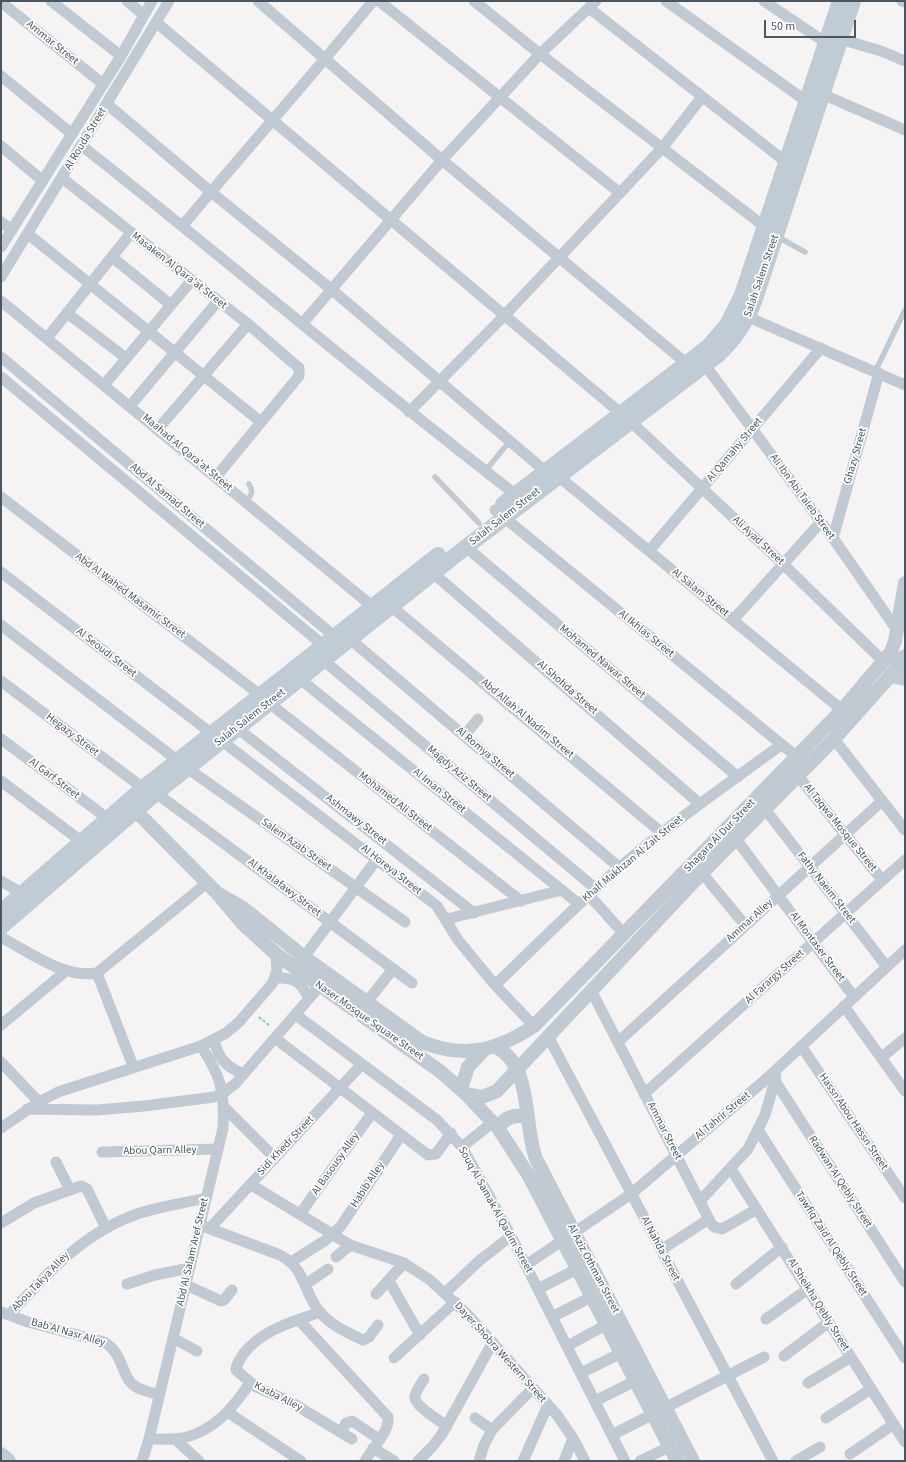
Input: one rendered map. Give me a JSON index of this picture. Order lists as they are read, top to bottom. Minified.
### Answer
{"streets":{"main road":["Salah Salem Street"],"street":["Ammar Street","Al Rouda Street","Masaken Al Qara'at Street","Al Qamahy Street","Maahad Al Qara'at Street","Ghazy Street","Abd Al Samad Street","Ali Ibn Abi Taleb Street","Ali Ayad Street","Al Salam Street","Abd Al Wahed Masamir Street","Al Ikhlas Street","Al Seoudi Street","Mohamed Nawar Street","Al Shohda Street","Abd Allah Al Nadim Street","Hegazy Street","Al Romya Street","Magdy Aziz Street","Al Garf Street","Al Iman Street","Mohamed Ali Street","Ashmawy Street","Al Taqwa Mosque Street","Shagara Al Dur Street","Salem Azab Street","Khalf Makhzan Al Zait Street","Al Horeya Street","Al Khalafawy Street","Fathy Naeim Street","Ammar Alley","Al Montaser Street","Al Farargy Street","Naser Mosque Square Street","Al Tahrir Street","Hassn Abou Hassn Street","Sidi Khedr Street","Abou Qarn Alley","Al Basousy Alley","Radwan Al Qebly Street","Habib Alley","Souq Al Samak Al Qadim Street","Tawfiq Zaid Al Qebly Street","Al Nahda Street","Abd Al Salam Aref Street","Al Aziz Othman Street","Abou Takya Alley","Al Sheikha Qebly Street","Bab Al Nasr Alley","Dayer Shobra Western Street","Kasba Alley"]},"crossings":[["Ammar Street","Al Rouda Street"],["Ammar Street","Shagara Al Dur Street"],["Ammar Street","Ammar Alley"],["Ammar Street","Al Farargy Street"],["Ammar Street","Al Tahrir Street"],["Al Rouda Street","Masaken Al Qara'at Street"],["Al Rouda Street","Ali Ayad Street"],["Al Rouda Street","Al Salam Street"],["Salah Salem Street","Maahad Al Qara'at Street"],["Salah Salem Street","Abd Al Samad Street"],["Salah Salem Street","Ali Ibn Abi Taleb Street"],["Salah Salem Street","Ali Ayad Street"],["Salah Salem Street","Al Salam Street"],["Salah Salem Street","Abd Al Wahed Masamir Street"],["Salah Salem Street","Al Ikhlas Street"],["Salah Salem Street","Al Seoudi Street"],["Salah Salem Street","Mohamed Nawar Street"],["Salah Salem Street","Al Shohda Street"],["Salah Salem Street","Abd Allah Al Nadim Street"],["Salah Salem Street","Hegazy Street"],["Salah Salem Street","Al Romya Street"],["Salah Salem Street","Magdy Aziz Street"],["Salah Salem Street","Al Garf Street"],["Salah Salem Street","Al Iman Street"],["Salah Salem Street","Mohamed Ali Street"],["Salah Salem Street","Ashmawy Street"],["Salah Salem Street","Salem Azab Street"],["Salah Salem Street","Al Horeya Street"],["Salah Salem Street","Al Khalafawy Street"],["Salah Salem Street","Naser Mosque Square Street"],["Al Qamahy Street","Ali Ibn Abi Taleb Street"],["Al Qamahy Street","Ali Ayad Street"],["Al Qamahy Street","Al Salam Street"],["Ghazy Street","Ali Ibn Abi Taleb Street"],["Abd Al Samad Street","Magdy Aziz Street"],["Ali Ibn Abi Taleb Street","Shagara Al Dur Street"],["Ali Ayad Street","Shagara Al Dur Street"],["Al Salam Street","Shagara Al Dur Street"],["Abd Al Wahed Masamir Street","Mohamed Ali Street"],["Al Ikhlas Street","Shagara Al Dur Street"],["Al Ikhlas Street","Khalf Makhzan Al Zait Street"],["Al Seoudi Street","Al Horeya Street"],["Mohamed Nawar Street","Khalf Makhzan Al Zait Street"],["Al Shohda Street","Khalf Makhzan Al Zait Street"],["Abd Allah Al Nadim Street","Khalf Makhzan Al Zait Street"],["Hegazy Street","Al Khalafawy Street"],["Al Romya Street","Khalf Makhzan Al Zait Street"],["Magdy Aziz Street","Shagara Al Dur Street"],["Magdy Aziz Street","Khalf Makhzan Al Zait Street"],["Al Iman Street","Khalf Makhzan Al Zait Street"],["Al Taqwa Mosque Street","Shagara Al Dur Street"],["Al Taqwa Mosque Street","Ammar Alley"],["Al Taqwa Mosque Street","Al Farargy Street"],["Shagara Al Dur Street","Al Horeya Street"],["Shagara Al Dur Street","Fathy Naeim Street"],["Shagara Al Dur Street","Al Montaser Street"],["Shagara Al Dur Street","Naser Mosque Square Street"],["Shagara Al Dur Street","Al Nahda Street"],["Shagara Al Dur Street","Al Aziz Othman Street"],["Khalf Makhzan Al Zait Street","Al Horeya Street"],["Fathy Naeim Street","Ammar Alley"],["Fathy Naeim Street","Al Farargy Street"],["Fathy Naeim Street","Al Tahrir Street"],["Ammar Alley","Al Montaser Street"],["Al Montaser Street","Al Farargy Street"],["Al Montaser Street","Al Tahrir Street"],["Naser Mosque Square Street","Al Aziz Othman Street"],["Al Tahrir Street","Hassn Abou Hassn Street"],["Al Tahrir Street","Souq Al Samak Al Qadim Street"],["Al Tahrir Street","Al Nahda Street"],["Al Tahrir Street","Al Aziz Othman Street"],["Sidi Khedr Street","Souq Al Samak Al Qadim Street"],["Sidi Khedr Street","Abd Al Salam Aref Street"],["Sidi Khedr Street","Dayer Shobra Western Street"],["Abou Qarn Alley","Abd Al Salam Aref Street"],["Al Basousy Alley","Dayer Shobra Western Street"],["Habib Alley","Dayer Shobra Western Street"],["Abd Al Salam Aref Street","Abou Takya Alley"],["Abd Al Salam Aref Street","Bab Al Nasr Alley"],["Abou Takya Alley","Bab Al Nasr Alley"]],"scale_bar":"50 m"}
